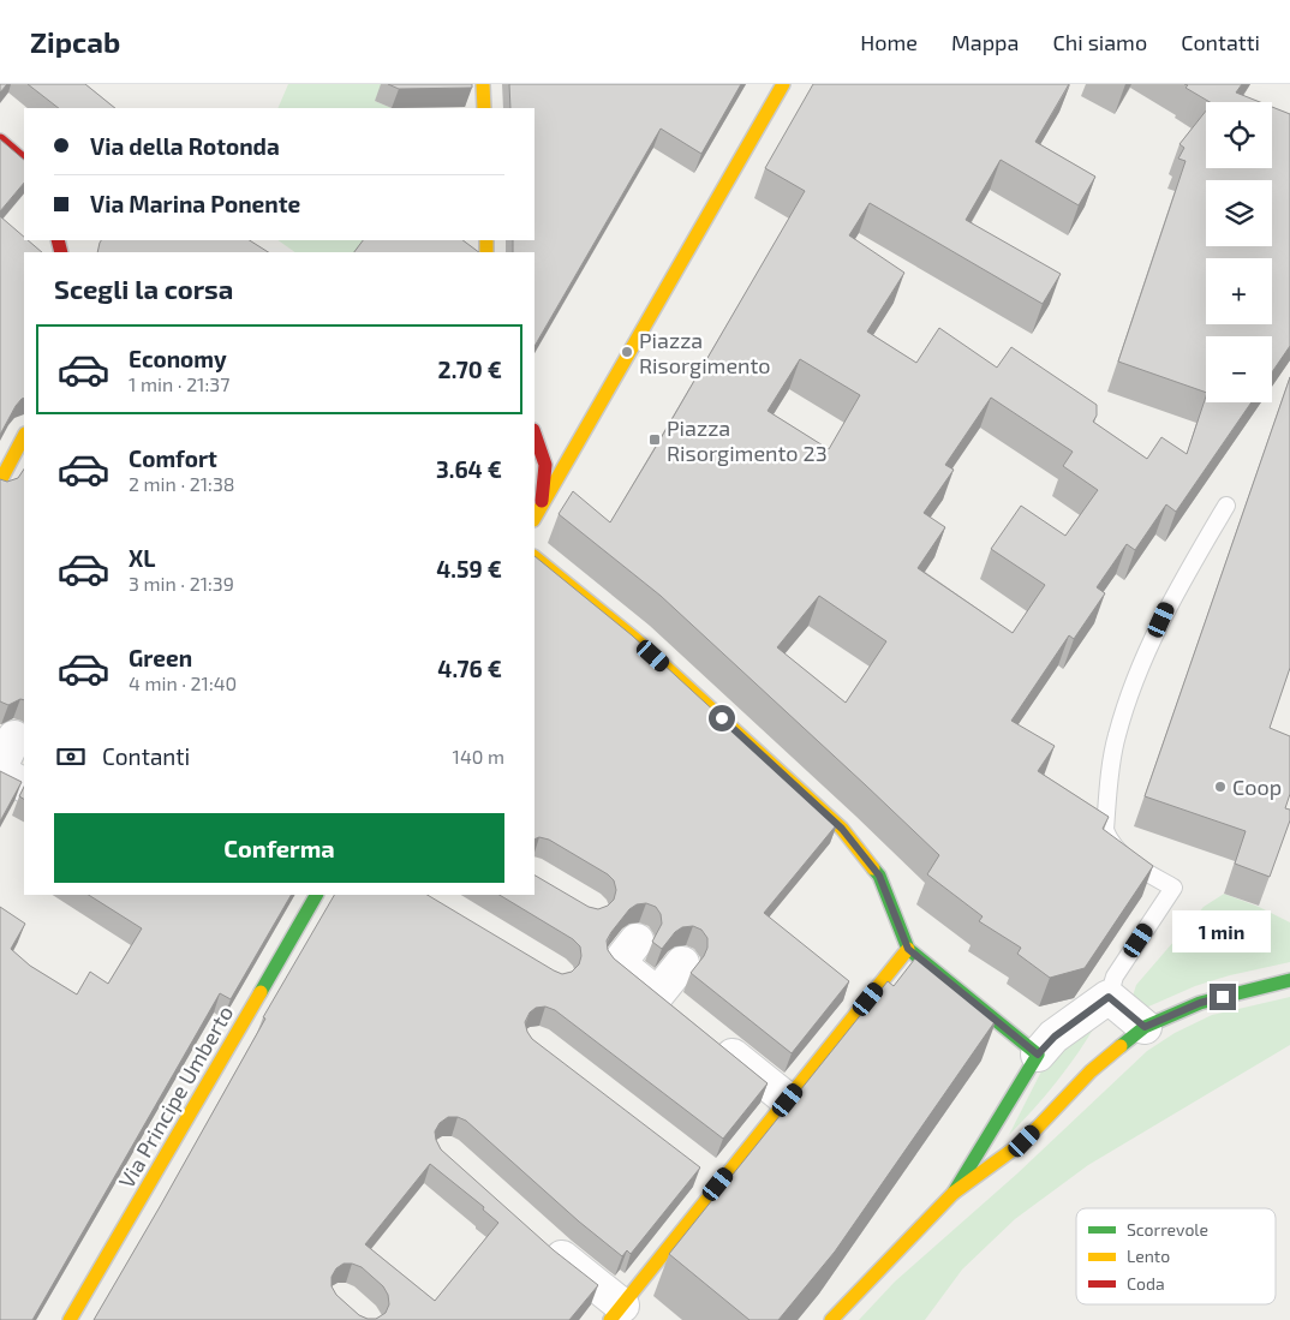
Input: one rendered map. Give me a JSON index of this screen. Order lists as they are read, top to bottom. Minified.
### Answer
{"streets":{"street":["Via Principe Umberto"]},"places":{"other":["Piazza Risorgimento","Coop"],"transit":["Piazza Risorgimento 23"]},"legend":["Scorrevole","Lento","Coda"],"page":{"header":"Zipcab","nav":["Home","Mappa","Chi siamo","Contatti"],"map_buttons":["+","−"],"banner":["Via della Rotonda","Via Marina Ponente"],"heading":"Scegli la corsa","list":[{"name":"Economy","note":"1 min · 21:37","value":"2.70 €"},{"name":"Comfort","note":"2 min · 21:38","value":"3.64 €"},{"name":"XL","note":"3 min · 21:39","value":"4.59 €"},{"name":"Green","note":"4 min · 21:40","value":"4.76 €"}],"pay":["Contanti","140 m"],"buttons":"Conferma","bubble":"1 min"}}
